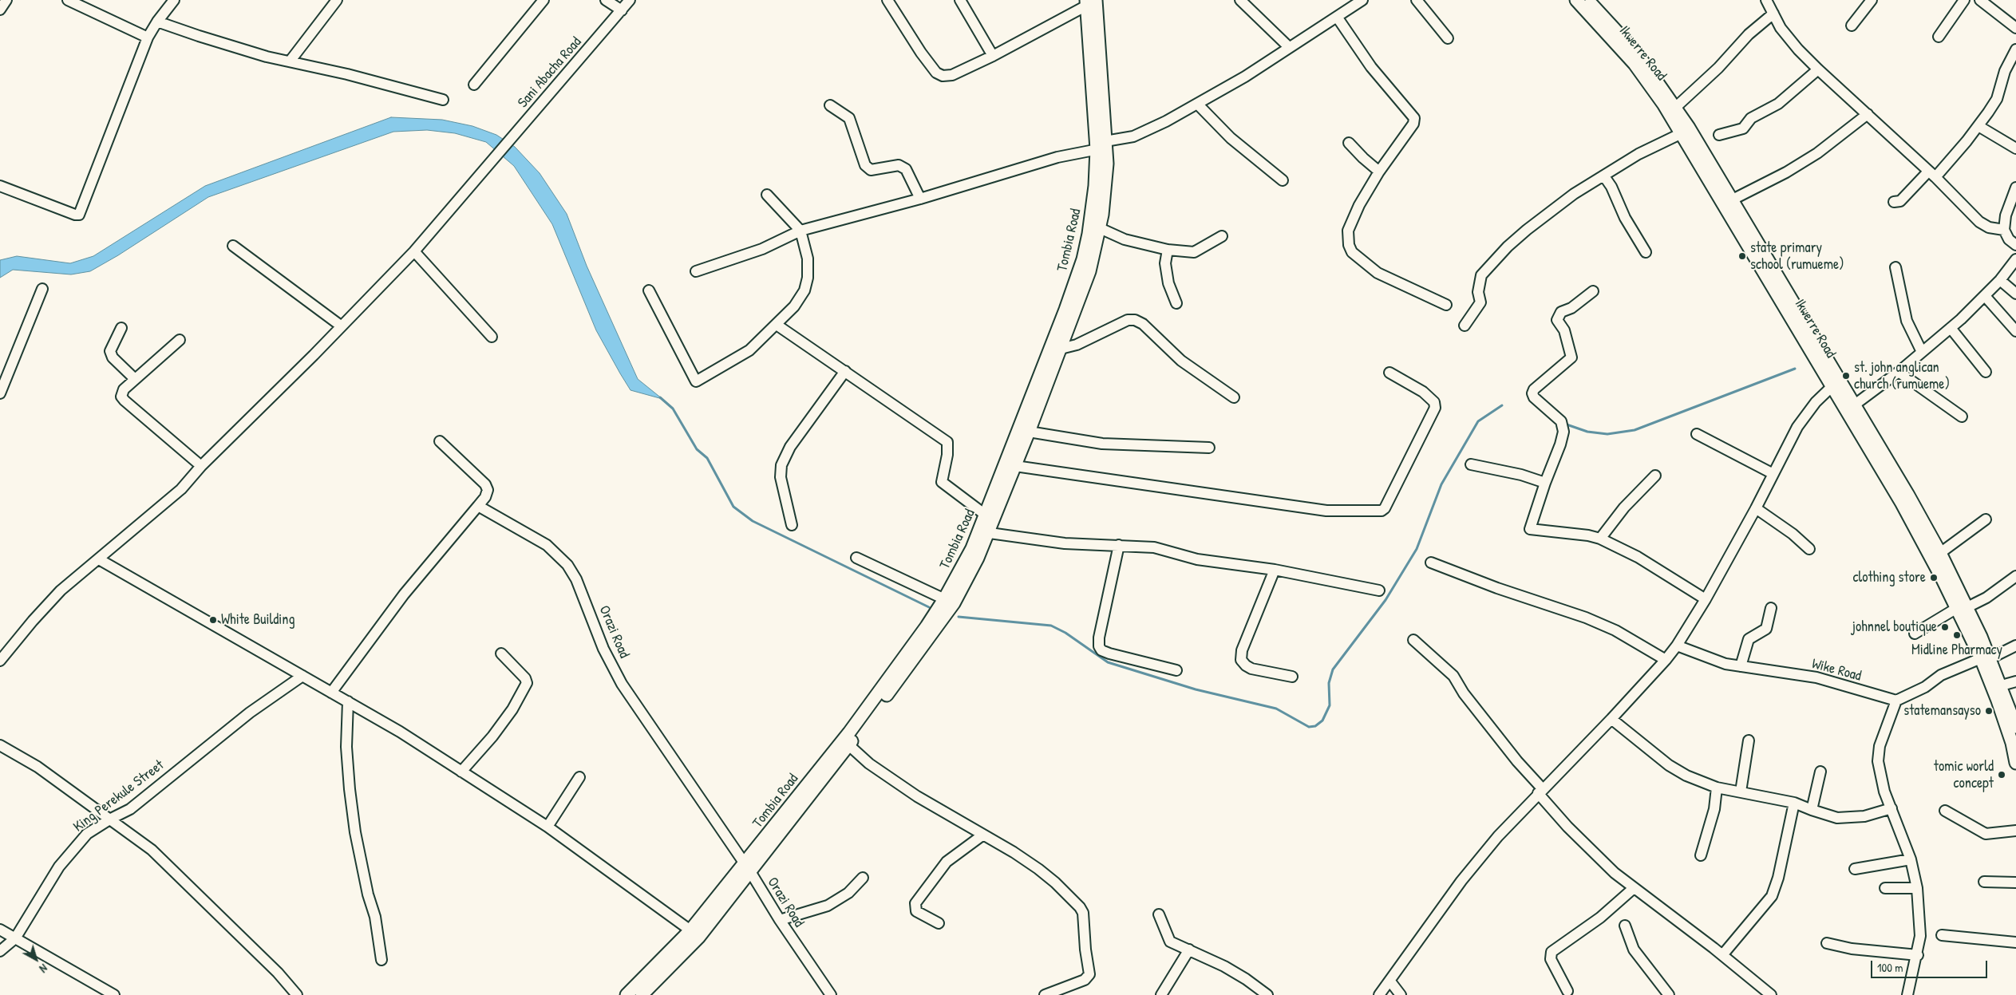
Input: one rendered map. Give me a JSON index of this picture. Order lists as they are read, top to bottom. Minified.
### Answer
{"streets":{"main road":["Ikwerre Road","Tombia Road"],"street":["Sani Abacha Road","Orazi Road","Wike Road","King Perekule Street"]},"crossings":[["Tombia Road","Orazi Road"]],"places":["state primary school (rumueme)","st. john anglican church (rumueme)","clothing store","White Building","johnnel boutique","Midline Pharmacy","statemansayso","tomic world concept"],"scale_bar":"100 m","north":"bottom right"}
